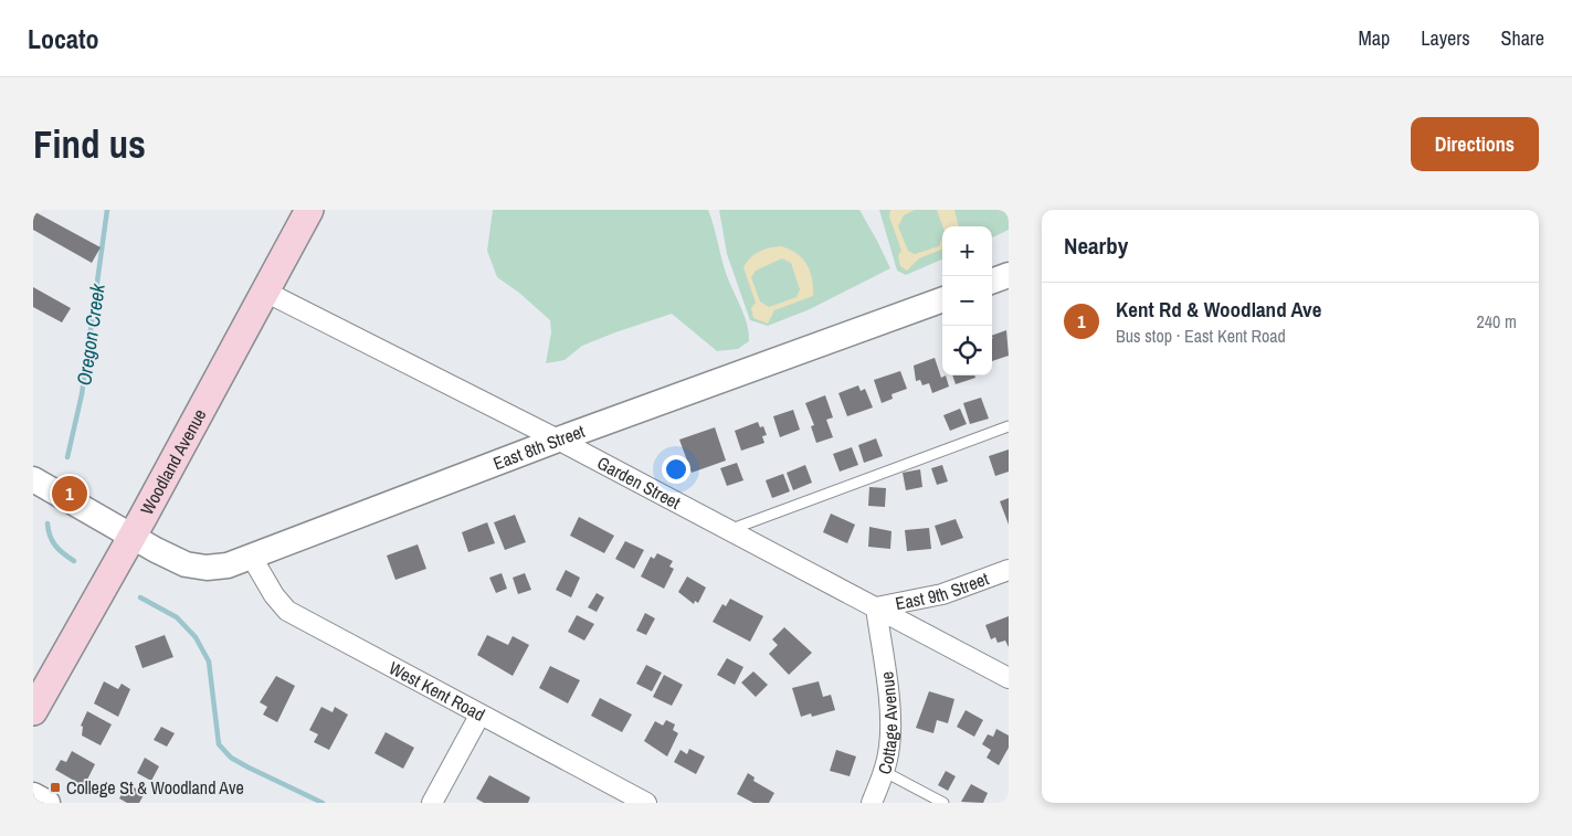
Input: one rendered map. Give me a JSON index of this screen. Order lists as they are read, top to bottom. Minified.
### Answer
{"streets":{"main road":["Woodland Avenue"],"street":["East 8th Street","Garden Street","East 9th Street","West Kent Road","Cottage Avenue"]},"crossings":[["East 8th Street","Woodland Avenue"],["East 8th Street","Garden Street"],["East 8th Street","West Kent Road"],["Woodland Avenue","Garden Street"],["Garden Street","East 9th Street"],["Garden Street","Cottage Avenue"],["East 9th Street","Cottage Avenue"]],"water":["Oregon Creek"],"places":{"transit":["College St & Woodland Ave"]},"page":{"header":"Locato","nav":["Map","Layers","Share"],"buttons":"Directions","title":"Find us","heading":"Nearby","map_buttons":["+","−"],"list":[{"mark":"1","name":"Kent Rd & Woodland Ave","note":"Bus stop · East Kent Road","value":"240 m"}],"pins":"1"}}
